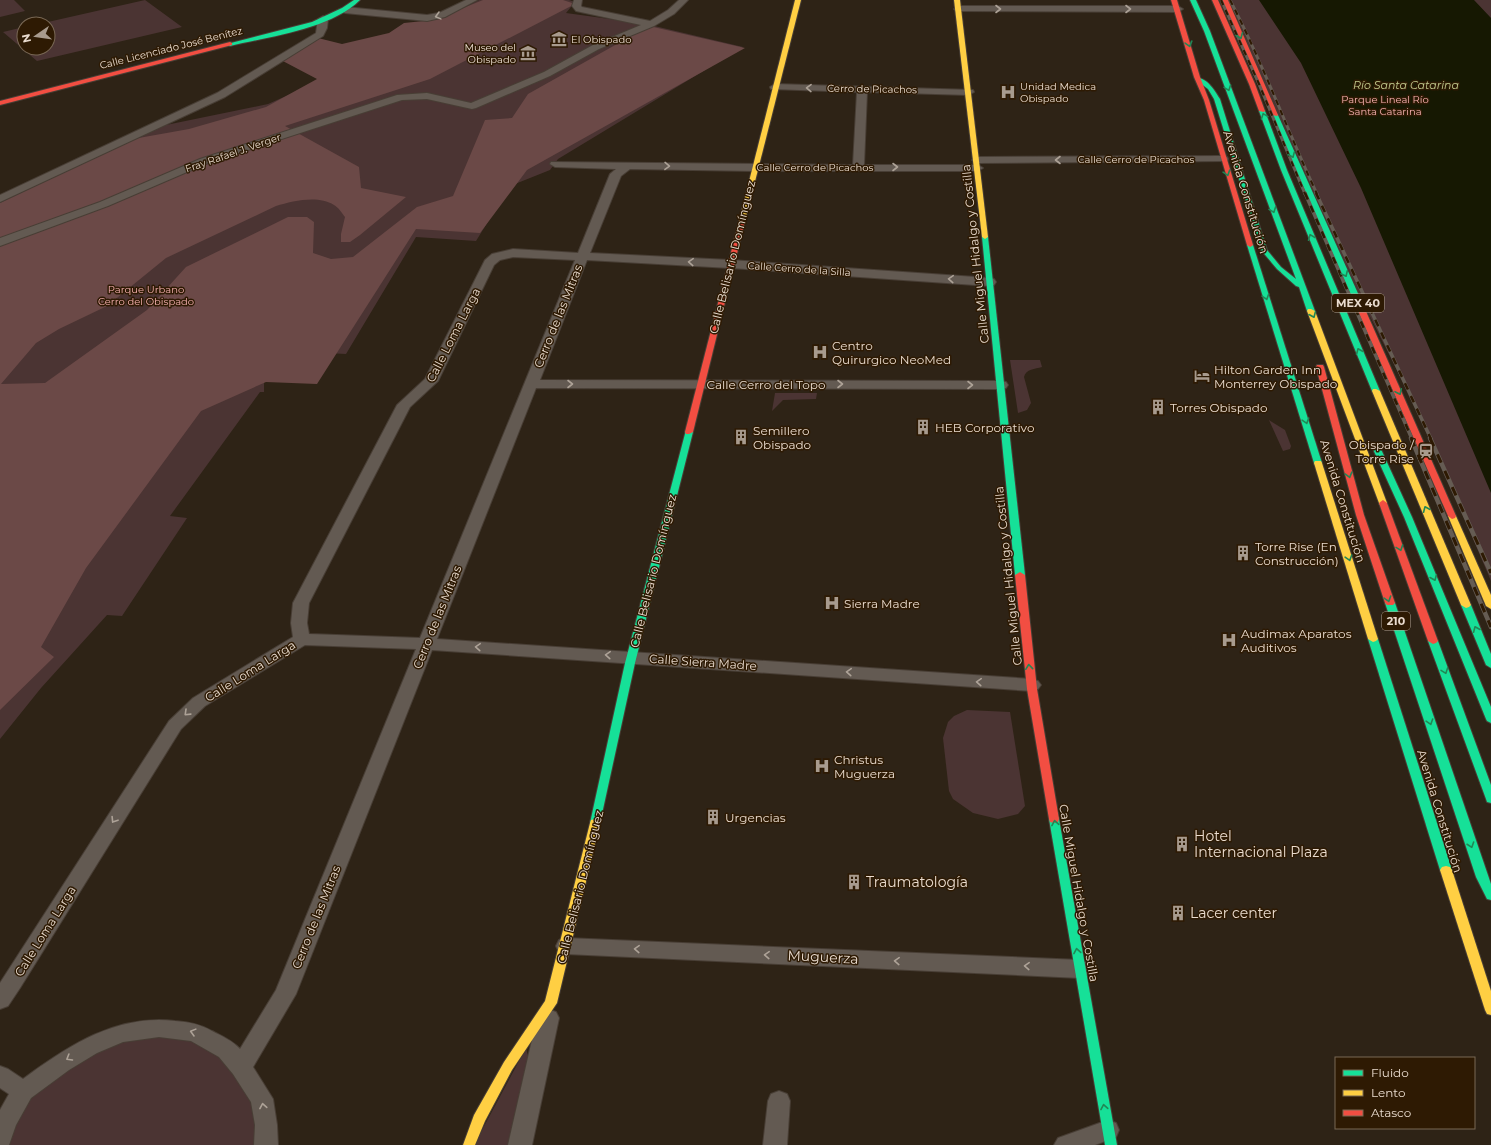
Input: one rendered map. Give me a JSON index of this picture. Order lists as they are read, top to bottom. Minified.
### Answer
{"streets":{"main road":["Calle Licenciado José Benítez","Avenida Constitución","Calle Miguel Hidalgo y Costilla","Calle Belisario Domínguez","MEX 40","210"],"street":["Cerro de Picachos","Fray Rafael J. Verger","Calle Cerro de Picachos","Calle Cerro de la Silla","Cerro de las Mitras","Calle Loma Larga","Calle Cerro del Topo","Calle Sierra Madre","Muguerza"]},"crossings":[["Cerro de Picachos","Calle Miguel Hidalgo y Costilla"],["Cerro de Picachos","Calle Belisario Domínguez"],["Calle Cerro de Picachos","Avenida Constitución"],["Calle Cerro de Picachos","Calle Miguel Hidalgo y Costilla"],["Calle Cerro de Picachos","Calle Belisario Domínguez"],["Calle Cerro de Picachos","Cerro de las Mitras"],["Avenida Constitución","210"],["Calle Miguel Hidalgo y Costilla","Calle Cerro de la Silla"],["Calle Miguel Hidalgo y Costilla","Calle Cerro del Topo"],["Calle Miguel Hidalgo y Costilla","Calle Sierra Madre"],["Calle Miguel Hidalgo y Costilla","Muguerza"],["Calle Belisario Domínguez","Calle Cerro de la Silla"],["Calle Belisario Domínguez","Calle Cerro del Topo"],["Calle Belisario Domínguez","Calle Sierra Madre"],["Calle Belisario Domínguez","Muguerza"],["Calle Cerro de la Silla","Cerro de las Mitras"],["Calle Cerro de la Silla","Calle Loma Larga"],["Cerro de las Mitras","Calle Cerro del Topo"],["Cerro de las Mitras","Calle Sierra Madre"],["Calle Loma Larga","Calle Sierra Madre"]],"one_way":["Cerro de Picachos","Calle Miguel Hidalgo y Costilla","Calle Cerro de la Silla","Calle Loma Larga","Calle Cerro del Topo","Calle Sierra Madre","Muguerza"],"water":["Río Santa Catarina"],"parks":["Parque Lineal Río Santa Catarina","Parque Urbano Cerro del Obispado"],"places":{"museum":["El Obispado","Museo del Obispado"],"hospital":["Unidad Medica Obispado","Centro Quirurgico NeoMed","Sierra Madre","Audimax Aparatos Auditivos","Christus Muguerza"],"hotel":["Hilton Garden Inn Monterrey Obispado"],"building":["Torres Obispado","HEB Corporativo","Semillero Obispado","Torre Rise (En Construcción)","Urgencias","Hotel Internacional Plaza","Traumatología","Lacer center"],"station":["Obispado / Torre Rise"]},"legend":["Fluido","Lento","Atasco"],"north":"left"}
